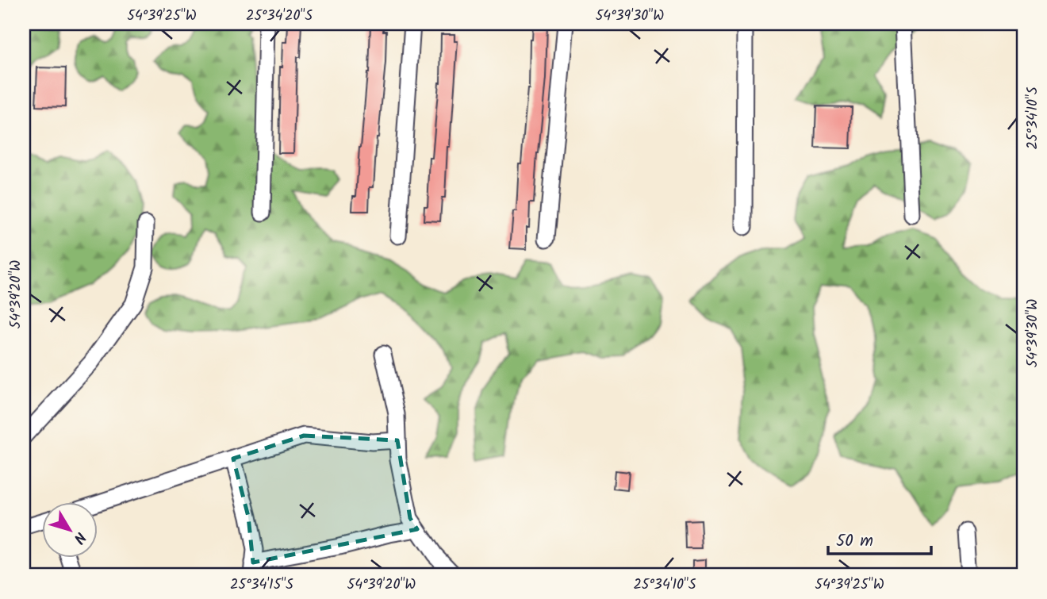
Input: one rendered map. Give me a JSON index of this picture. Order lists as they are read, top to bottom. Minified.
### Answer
{"scale_bar":"50 m","north":"bottom right","coordinates":["54°39'25\"W","25°34'20\"S","54°39'30\"W","25°34'10\"S","54°39'20\"W","25°34'15\"S"]}
